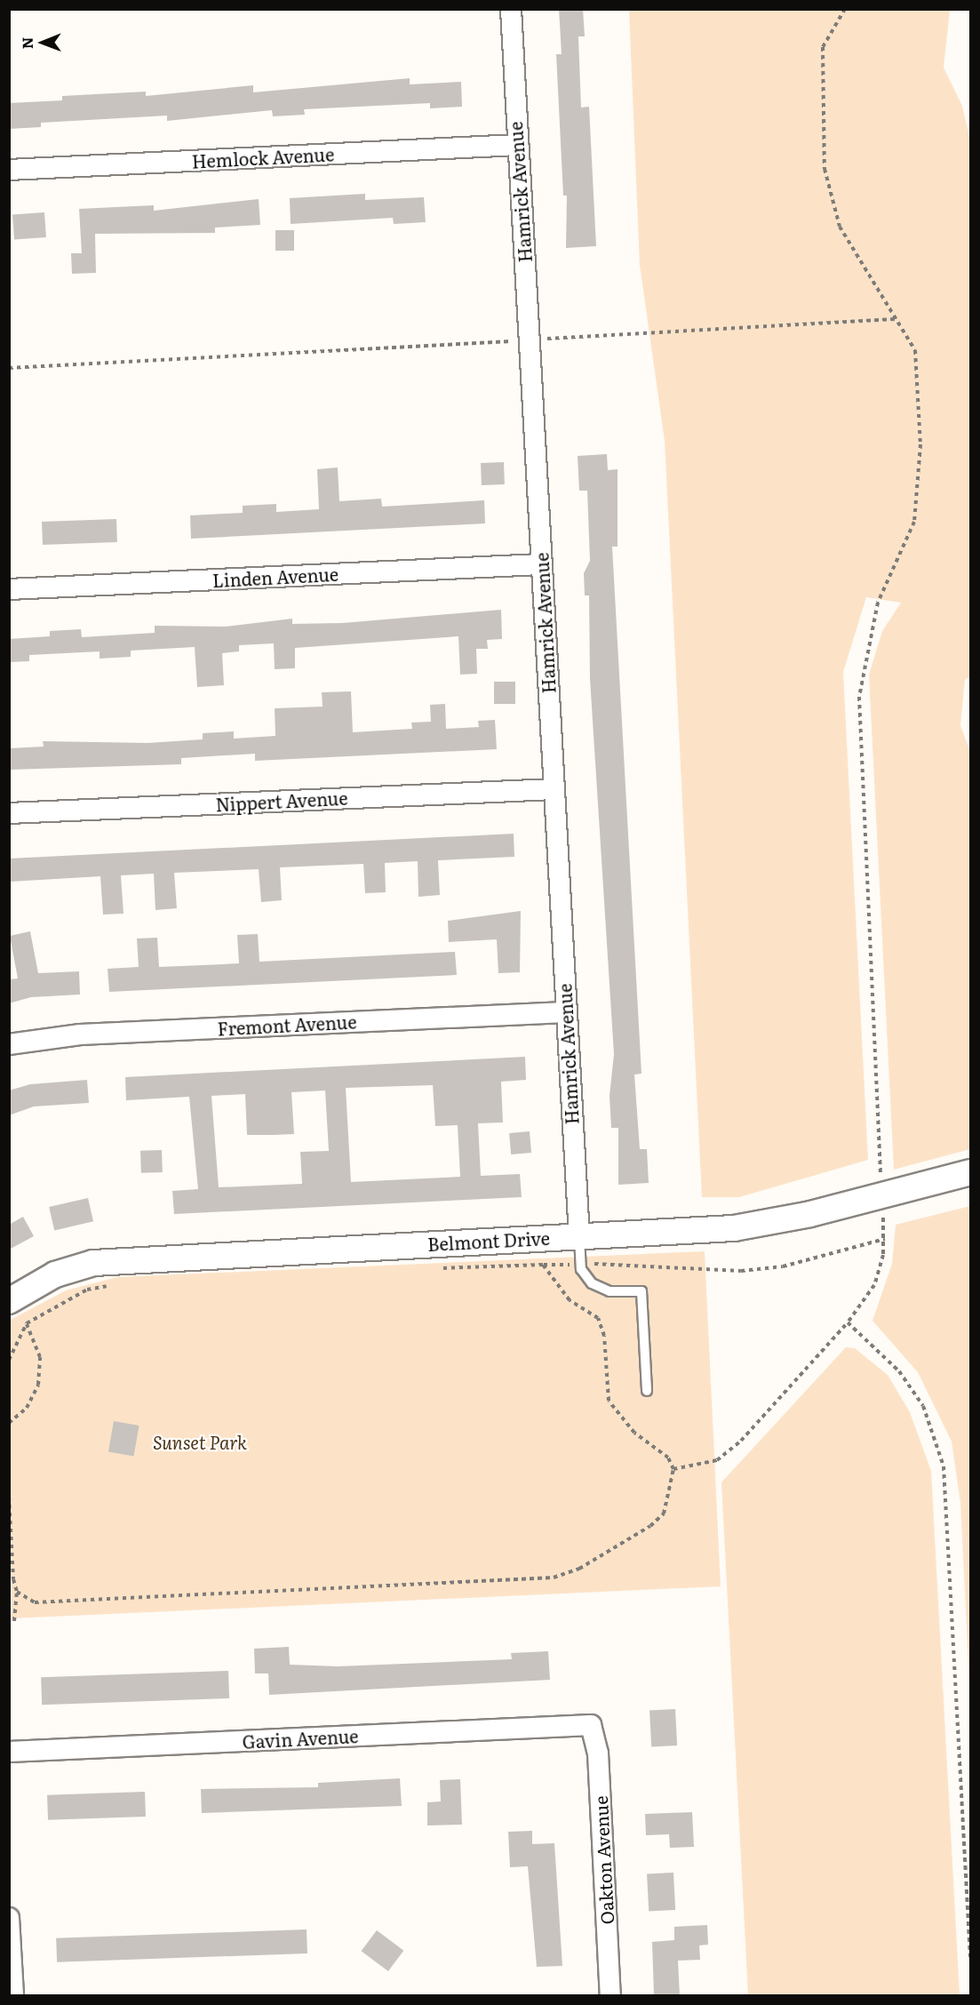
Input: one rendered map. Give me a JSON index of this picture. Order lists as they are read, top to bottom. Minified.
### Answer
{"streets":{"street":["Hemlock Avenue","Hamrick Avenue","Linden Avenue","Nippert Avenue","Fremont Avenue","Belmont Drive","Gavin Avenue","Oakton Avenue"]},"crossings":[["Hemlock Avenue","Hamrick Avenue"],["Hamrick Avenue","Linden Avenue"],["Hamrick Avenue","Nippert Avenue"],["Hamrick Avenue","Fremont Avenue"],["Hamrick Avenue","Belmont Drive"],["Gavin Avenue","Oakton Avenue"]],"parks":["Sunset Park"],"north":"left"}
